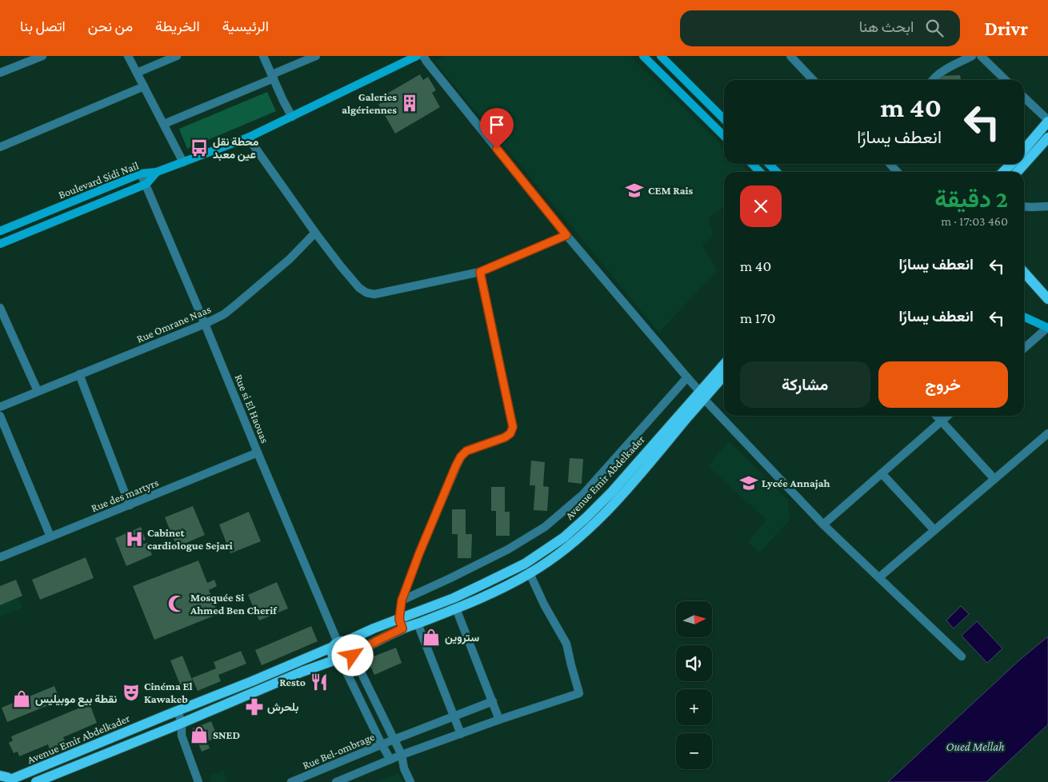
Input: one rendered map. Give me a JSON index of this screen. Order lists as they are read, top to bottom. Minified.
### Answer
{"streets":{"main road":["Boulevard Sidi Nail","Avenue Emir Abdelkader"],"street":["Rue Omrane Naas","Rue si El Haouas","Rue des martyrs","Rue Bel-ombrage"]},"crossings":[["Boulevard Sidi Nail","Rue si El Haouas"],["Rue Omrane Naas","Rue si El Haouas"],["Rue si El Haouas","Avenue Emir Abdelkader"],["Rue si El Haouas","Rue des martyrs"]],"water":["Oued Mellah"],"places":{"building":["Galeries algériennes"],"bus stop":["محطة نقل عين معبد"],"school or university":["CEM Rais","Lycée Annajah"],"hospital":["Cabinet cardiologue Sejari"],"mosque":["Mosquée Si Ahmed Ben Cherif"],"shop":["ستروين","نقطة بيع موبيليس","SNED"],"restaurant":["Resto"],"theatre":["Cinéma El Kawakeb"],"pharmacy":["بلحرش"]},"north":"right","page":{"header":"Drivr","search":"ابحث هنا","nav":["الرئيسية","الخريطة","من نحن","اتصل بنا"],"turn":["40 m","انعطف يسارًا"],"heading":["2 دقيقة","460 m · 17:03"],"list":[{"name":"انعطف يسارًا","value":"40 m"},{"name":"انعطف يسارًا","value":"170 m"}],"buttons":["خروج","مشاركة"],"map_buttons":["+","−"]}}
